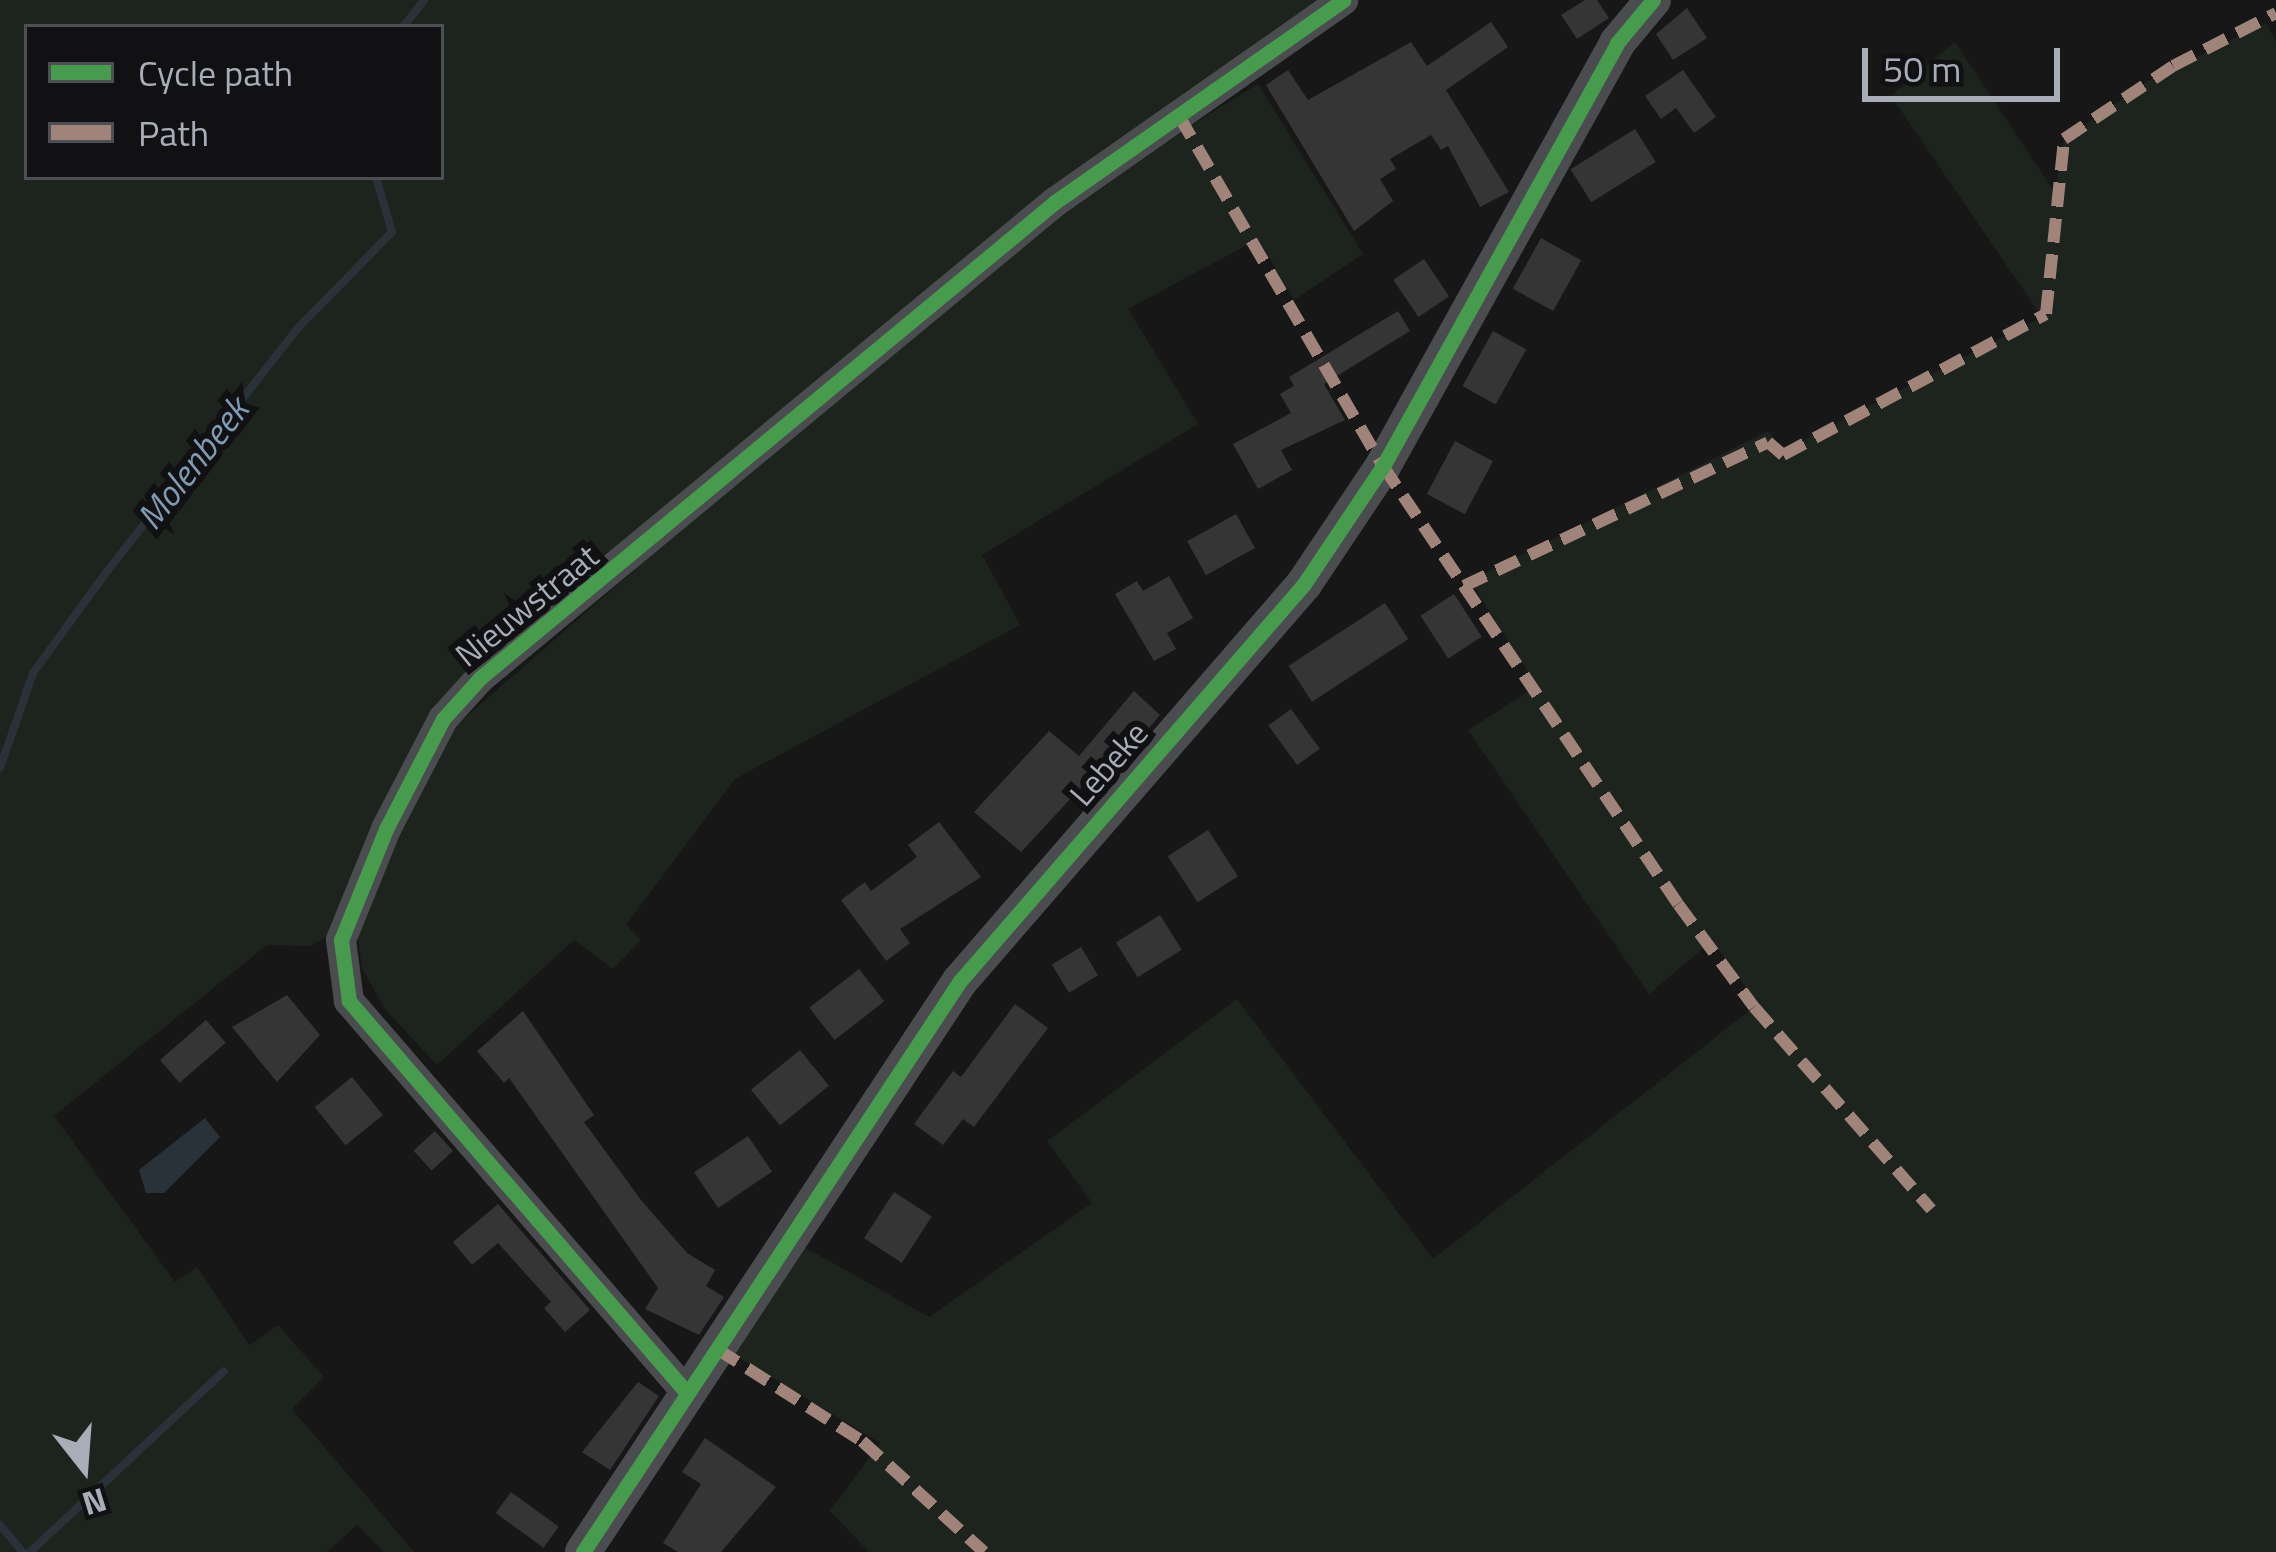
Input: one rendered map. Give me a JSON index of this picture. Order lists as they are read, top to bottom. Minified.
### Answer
{"streets":{"street":["Nieuwstraat","Lebeke"]},"crossings":[["Nieuwstraat","Lebeke"]],"water":["Molenbeek"],"legend":["Cycle path","Path"],"scale_bar":"50 m","north":"bottom"}
